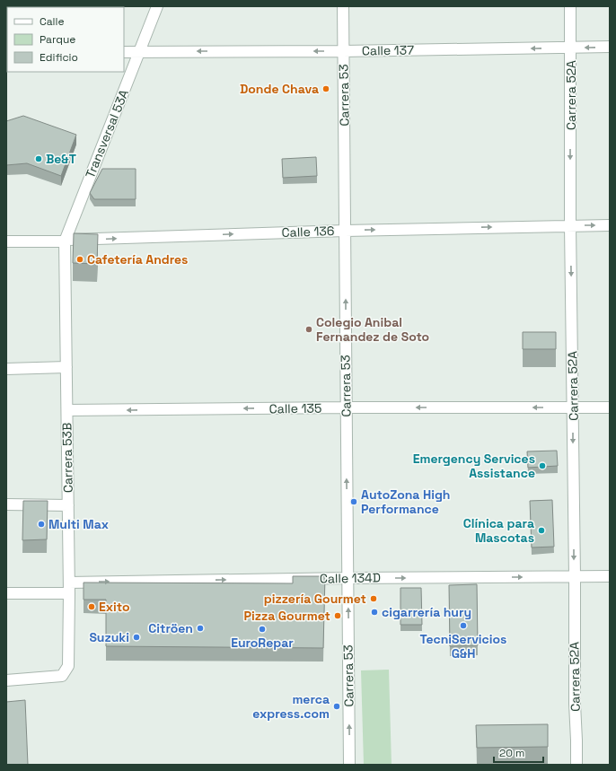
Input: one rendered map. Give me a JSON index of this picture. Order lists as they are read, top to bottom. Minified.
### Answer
{"streets":{"street":["Calle 137","Carrera 53","Carrera 52A","Transversal 53A","Calle 136","Calle 135","Carrera 53B","Calle 134D"]},"crossings":[["Calle 137","Carrera 53"],["Calle 137","Carrera 52A"],["Calle 137","Transversal 53A"],["Carrera 53","Calle 136"],["Carrera 53","Calle 135"],["Carrera 53","Calle 134D"],["Carrera 52A","Calle 136"],["Carrera 52A","Calle 135"],["Carrera 52A","Calle 134D"],["Transversal 53A","Calle 136"],["Transversal 53A","Carrera 53B"],["Calle 136","Carrera 53B"],["Calle 135","Carrera 53B"],["Carrera 53B","Calle 134D"]],"one_way":["Calle 137","Carrera 53","Carrera 52A","Calle 136","Calle 135","Calle 134D"],"places":["Donde Chava","Be&T","Cafetería Andres","Colegio Anibal Fernandez de Soto","Emergency Services Assistance","AutoZona High Performance","Multi Max","Clínica para Mascotas","pizzería Gourmet","Exito","cigarrería hury","Pizza Gourmet","TecniServicios G&H","Citröen","EuroRepar","Suzuki","merca express.com"],"legend":["Calle","Parque","Edificio"],"scale_bar":"20 m"}
